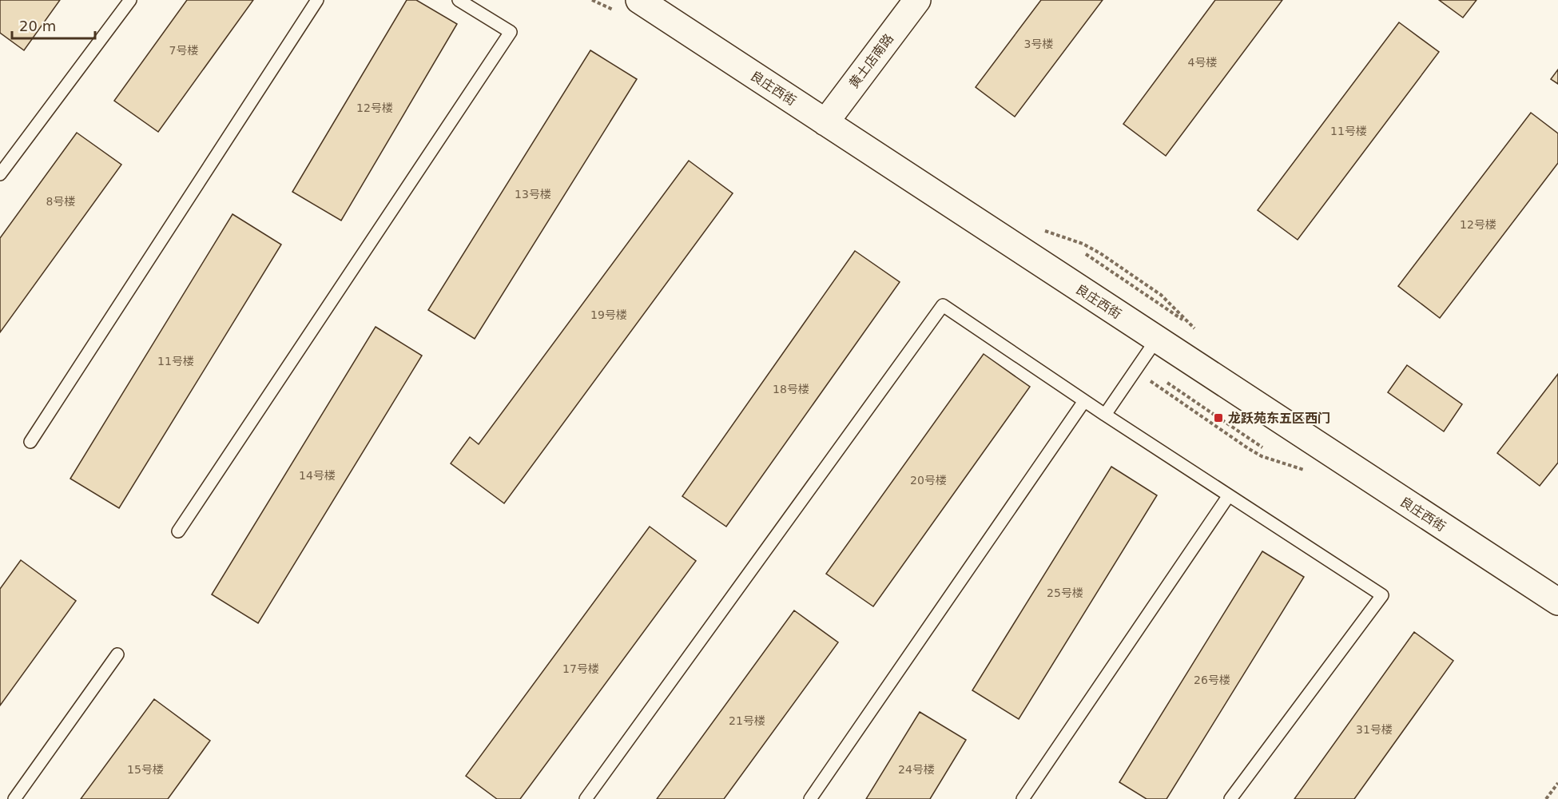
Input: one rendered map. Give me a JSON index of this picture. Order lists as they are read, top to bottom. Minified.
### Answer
{"streets":{"street":["黄土店南路","良庄西街"]},"crossings":[["黄土店南路","良庄西街"]],"places":{"transit":["龙跃苑东五区西门"]},"house_numbers":["3号楼","7号楼","4号楼","12号楼","11号楼","13号楼","8号楼","12号楼","19号楼","11号楼","18号楼","14号楼","20号楼","25号楼","17号楼","26号楼","21号楼","31号楼","15号楼","24号楼"],"scale_bar":"20 m"}
